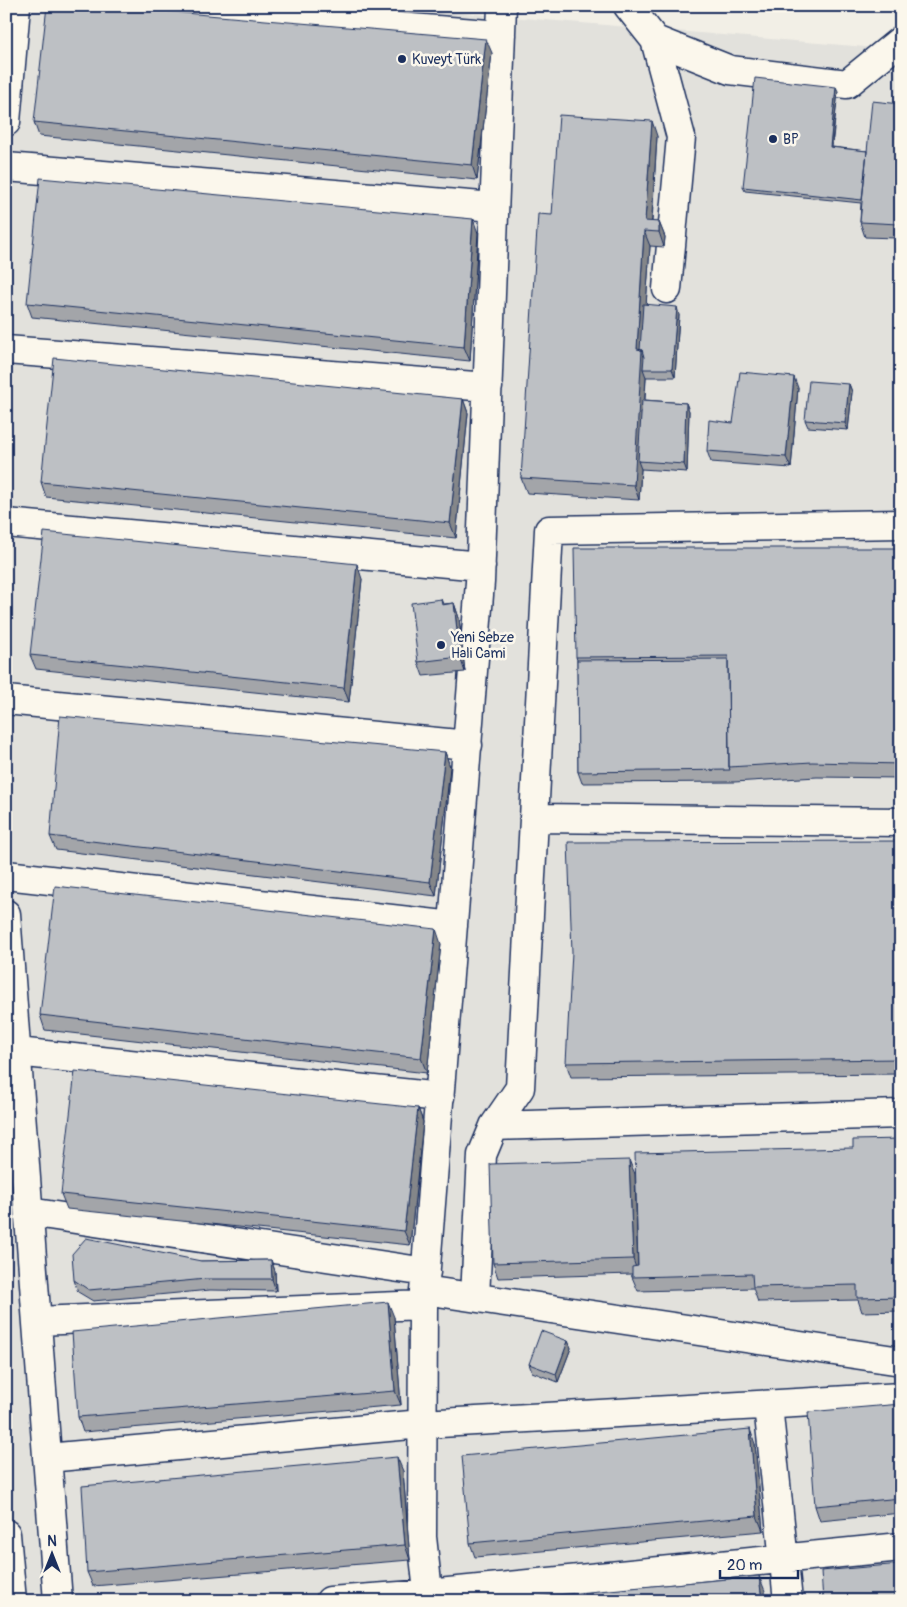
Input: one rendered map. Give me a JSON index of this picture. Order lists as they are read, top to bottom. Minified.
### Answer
{"places":["Kuveyt Türk","BP","Yeni Sebze Hali Cami"],"scale_bar":"20 m","north":"top"}
